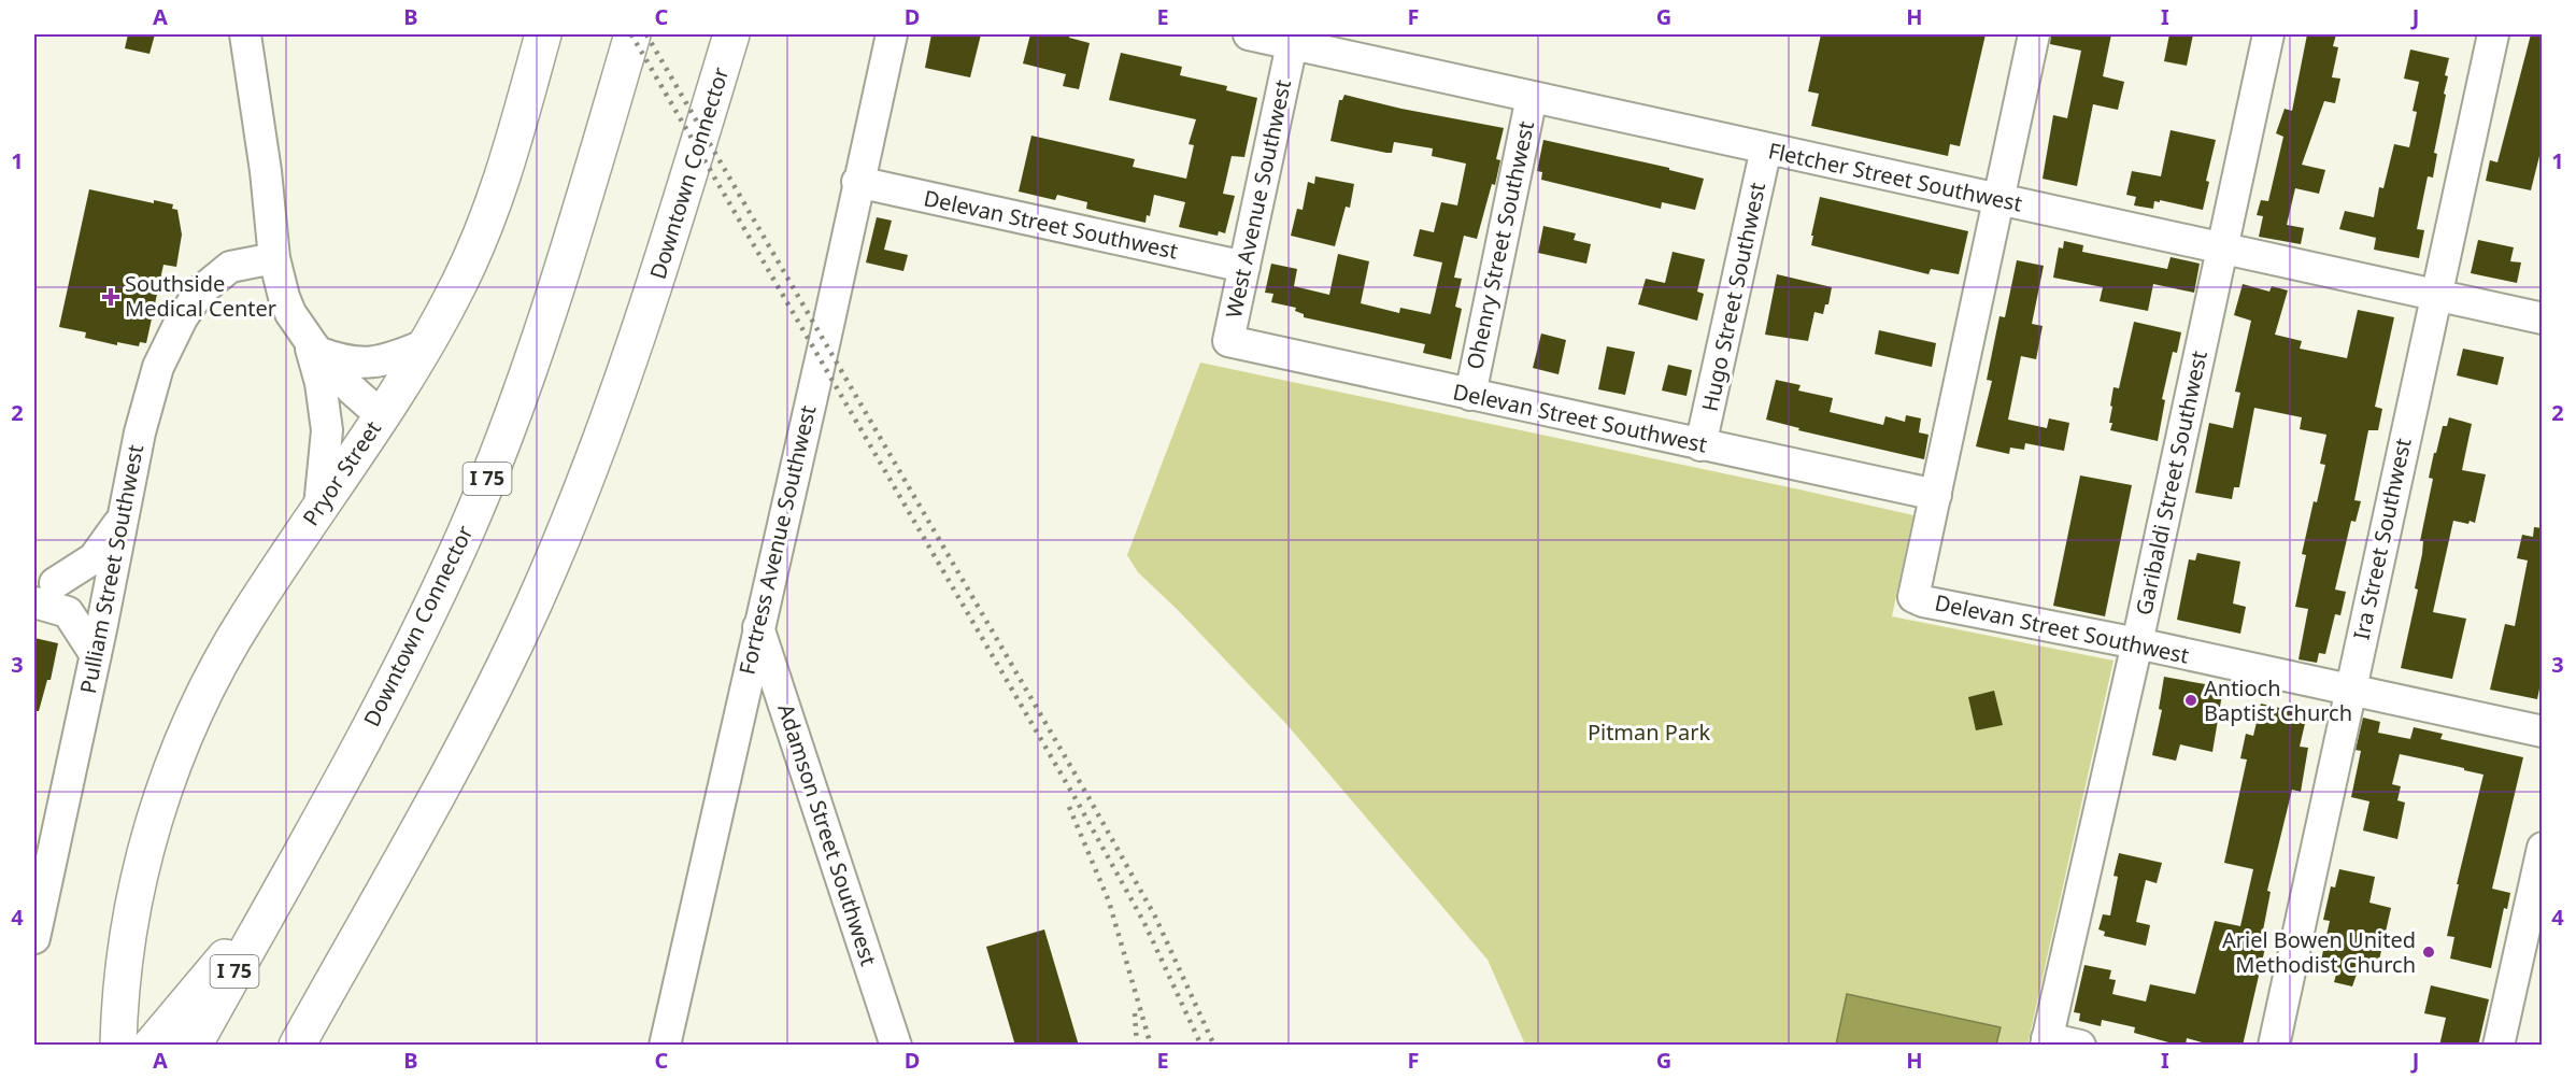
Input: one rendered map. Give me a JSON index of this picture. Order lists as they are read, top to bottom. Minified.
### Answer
{"streets":{"main road":["Downtown Connector","Pryor Street","I 75"],"street":["Fletcher Street Southwest","West Avenue Southwest","Delevan Street Southwest","Ohenry Street Southwest","Hugo Street Southwest","Garibaldi Street Southwest","Ira Street Southwest","Fortress Avenue Southwest","Pulliam Street Southwest","Adamson Street Southwest"]},"crossings":[["Fletcher Street Southwest","West Avenue Southwest"],["Fletcher Street Southwest","Ohenry Street Southwest"],["Fletcher Street Southwest","Hugo Street Southwest"],["Fletcher Street Southwest","Garibaldi Street Southwest"],["Fletcher Street Southwest","Ira Street Southwest"],["West Avenue Southwest","Delevan Street Southwest"],["Delevan Street Southwest","Ohenry Street Southwest"],["Delevan Street Southwest","Hugo Street Southwest"],["Delevan Street Southwest","Garibaldi Street Southwest"],["Delevan Street Southwest","Ira Street Southwest"],["Delevan Street Southwest","Fortress Avenue Southwest"],["Fortress Avenue Southwest","Adamson Street Southwest"]],"parks":["Pitman Park"],"places":{"health":["Southside Medical Center"],"other":["Antioch Baptist Church","Ariel Bowen United Methodist Church"]},"grid":{"columns":["A","B","C","D","E","F","G","H","I","J"],"rows":["1","2","3","4"]}}
